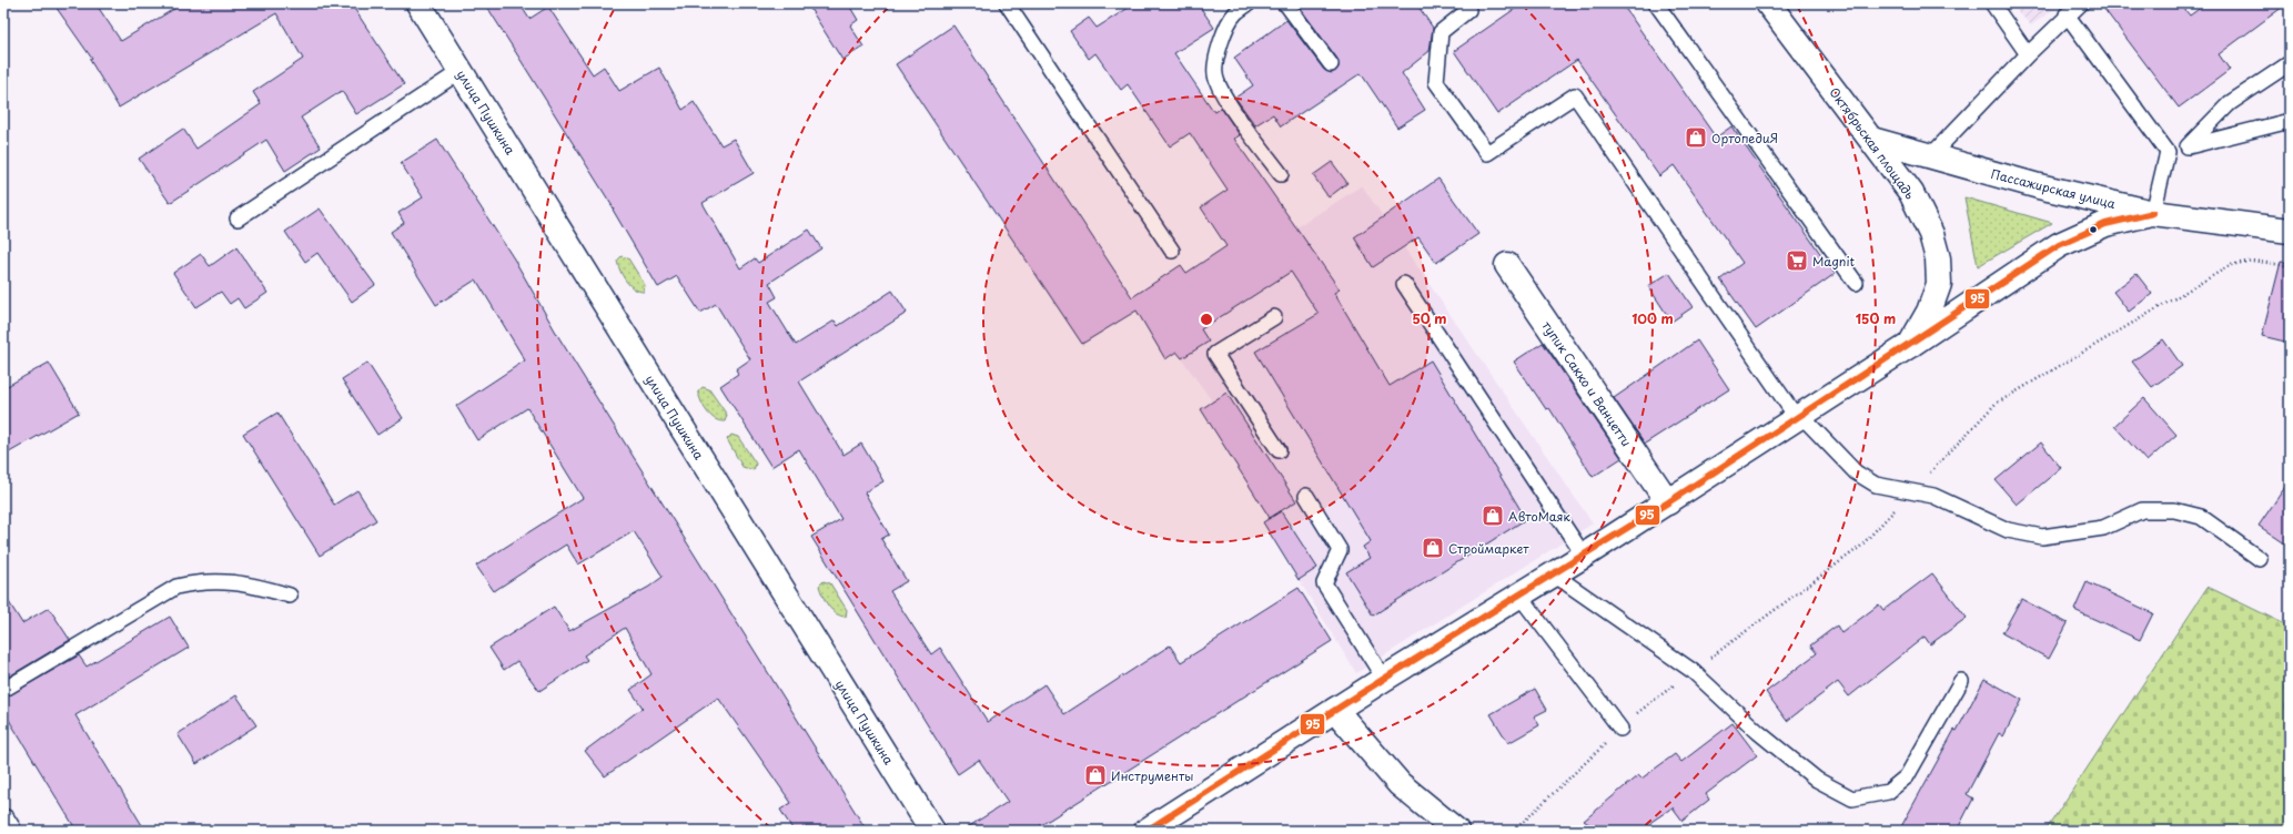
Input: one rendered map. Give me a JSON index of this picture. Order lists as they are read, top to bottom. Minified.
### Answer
{"streets":{"street":["улица Пушкина","Октябрьская площадь","Пассажирская улица","тупик Сакко и Ванцетти"]},"crossings":[["Октябрьская площадь","Пассажирская улица"]],"places":{"shop":["ОртопедиЯ","АвтоМаяк","Строймаркет","Инструменты"],"supermarket":["Magnit"]},"lines":["transit line 95"],"rings":["50 m","100 m","150 m"]}
